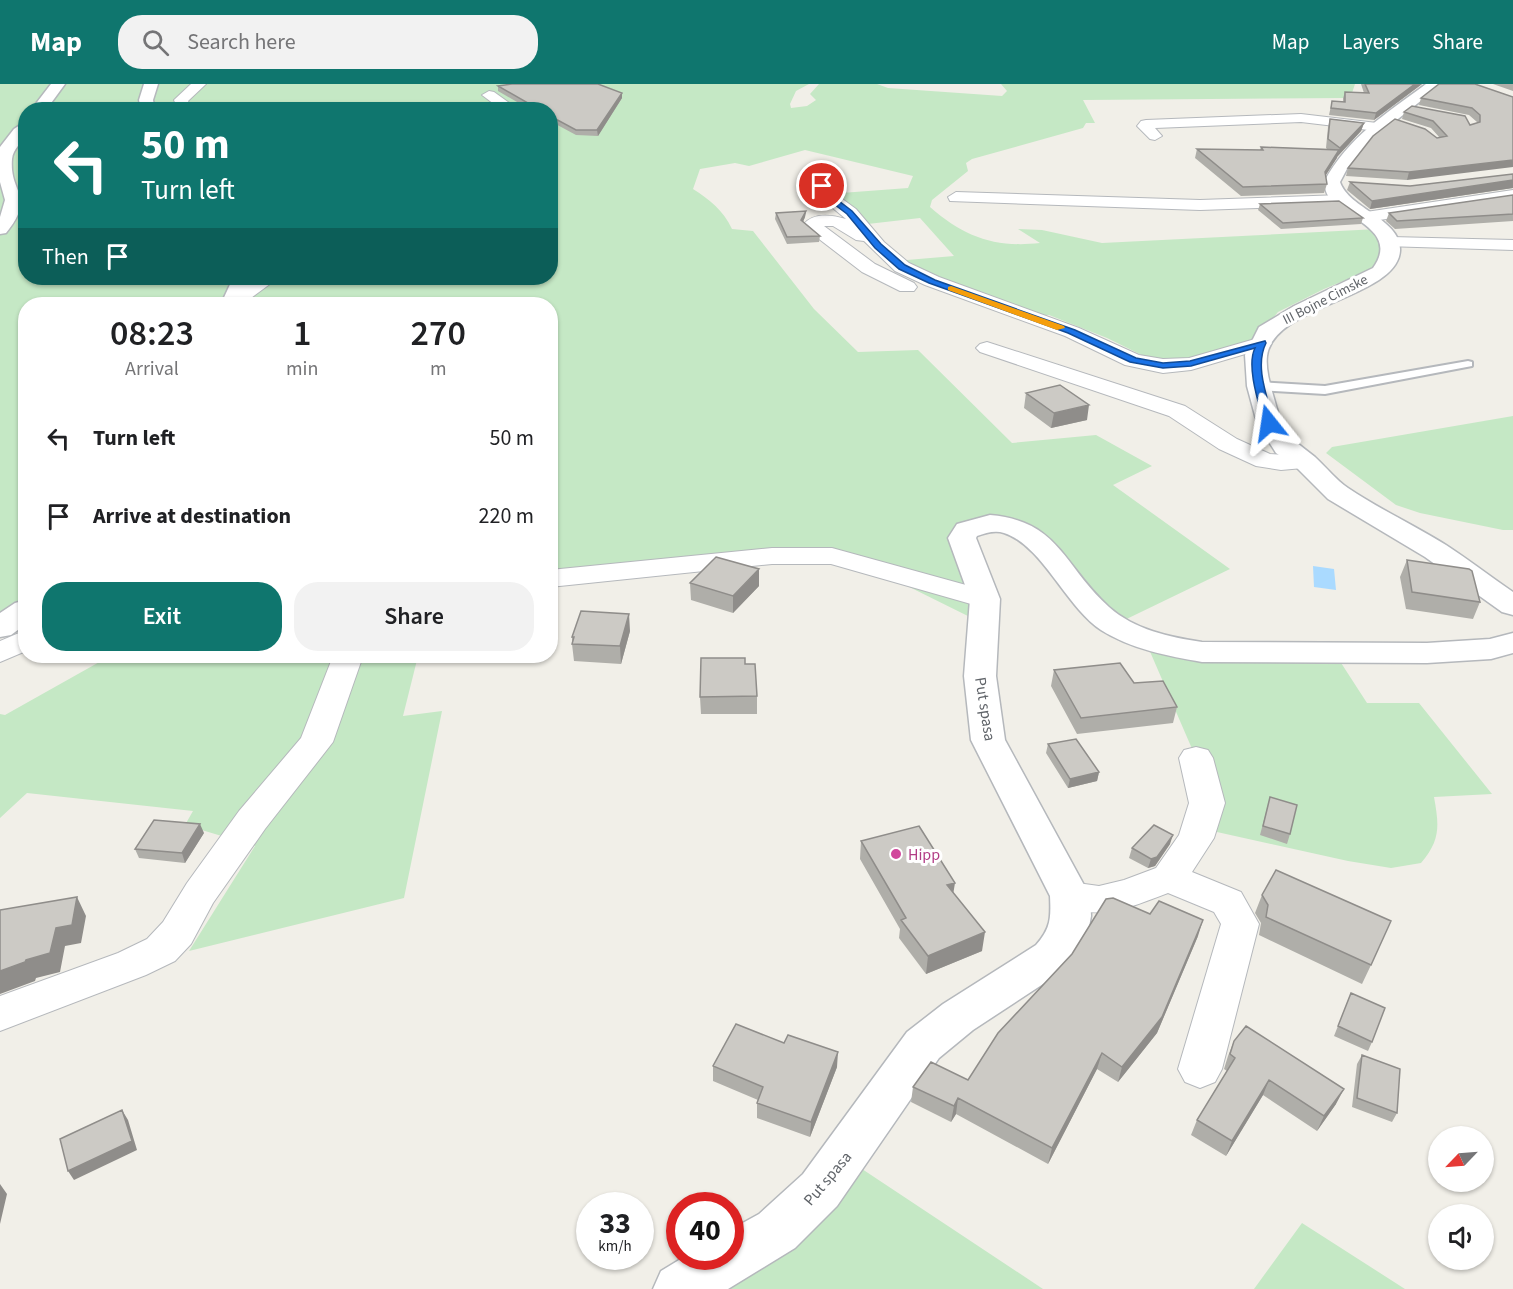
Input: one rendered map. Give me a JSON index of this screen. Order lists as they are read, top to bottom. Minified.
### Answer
{"streets":{"street":["III Bojne Cimske","Put spasa"]},"places":["Hipp"],"north":"bottom left","page":{"header":"Map","search":"Search here","nav":["Map","Layers","Share"],"turn":["50 m","Turn left"],"then":"Then","eta":["08:23","Arrival","1","min","270","m"],"list":[{"name":"Turn left","value":"50 m"},{"name":"Arrive at destination","value":"220 m"}],"buttons":["Exit","Share"],"speed":"33 km/h","limit":"40"}}
